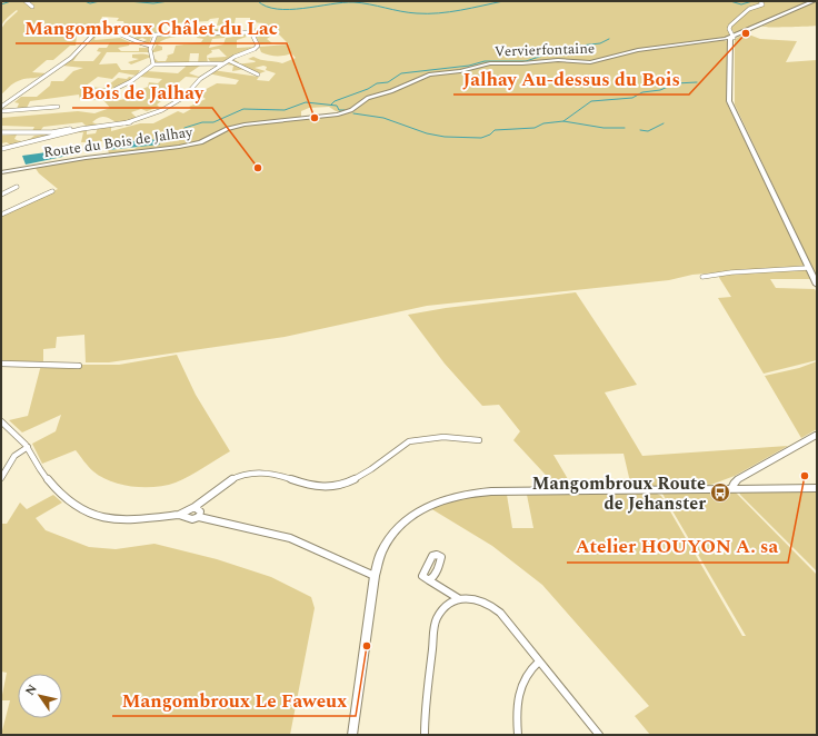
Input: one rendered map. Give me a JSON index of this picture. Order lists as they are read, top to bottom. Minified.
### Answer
{"streets":{"main road":["Vervierfontaine","Route du Bois de Jalhay"]},"crossings":[["Vervierfontaine","Route du Bois de Jalhay"]],"places":{"other":["Jalhay Au-dessus du Bois","Mangombroux Châlet du Lac","Bois de Jalhay","Atelier HOUYON A. sa","Mangombroux Le Faweux"],"bus stop":["Mangombroux Route de Jehanster"]},"north":"top left"}
